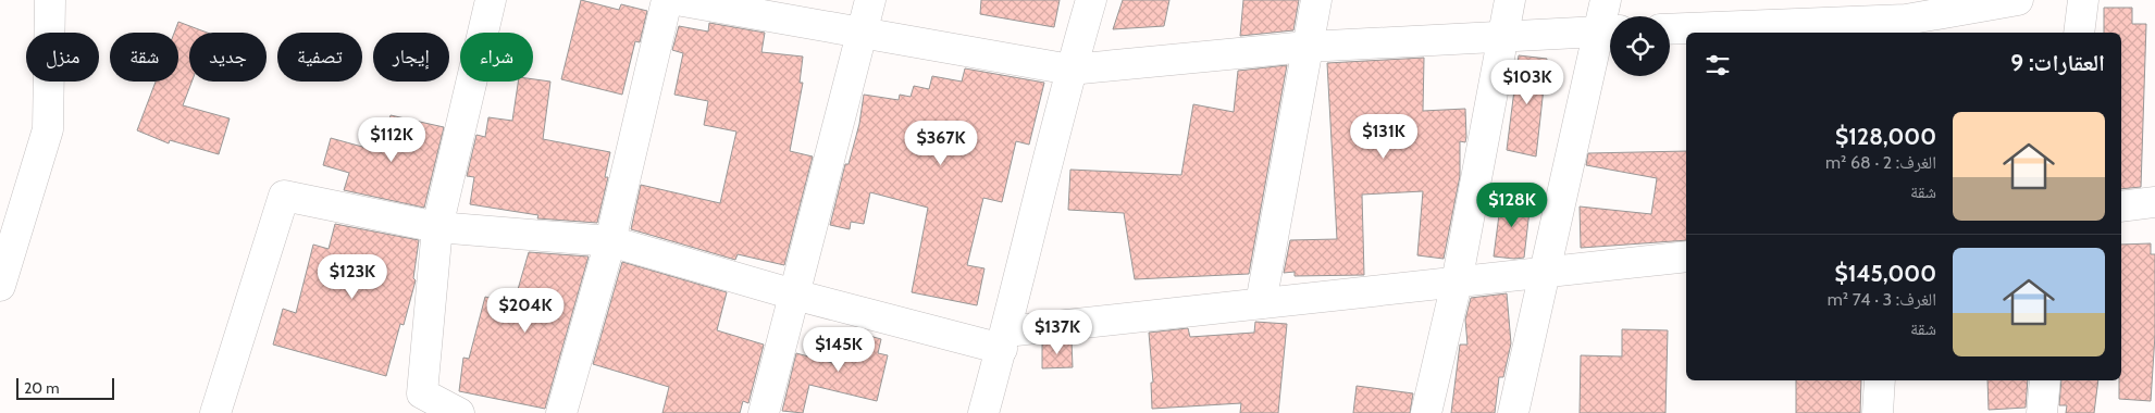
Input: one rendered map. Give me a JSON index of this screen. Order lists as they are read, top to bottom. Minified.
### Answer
{"scale_bar":"20 m","page":{"chip":["شراء","إيجار","تصفية","جديد","شقة","منزل"],"heading":"العقارات: 9","price":["$103K","$131K","$112K","$367K","$128K","$123K","$204K","$137K","$145K"],"list":[{"name":"$128,000","note":"الغرف: 2 · 68 m² · شقة"},{"name":"$145,000","note":"الغرف: 3 · 74 m² · شقة"}],"scale":"20 m"}}
